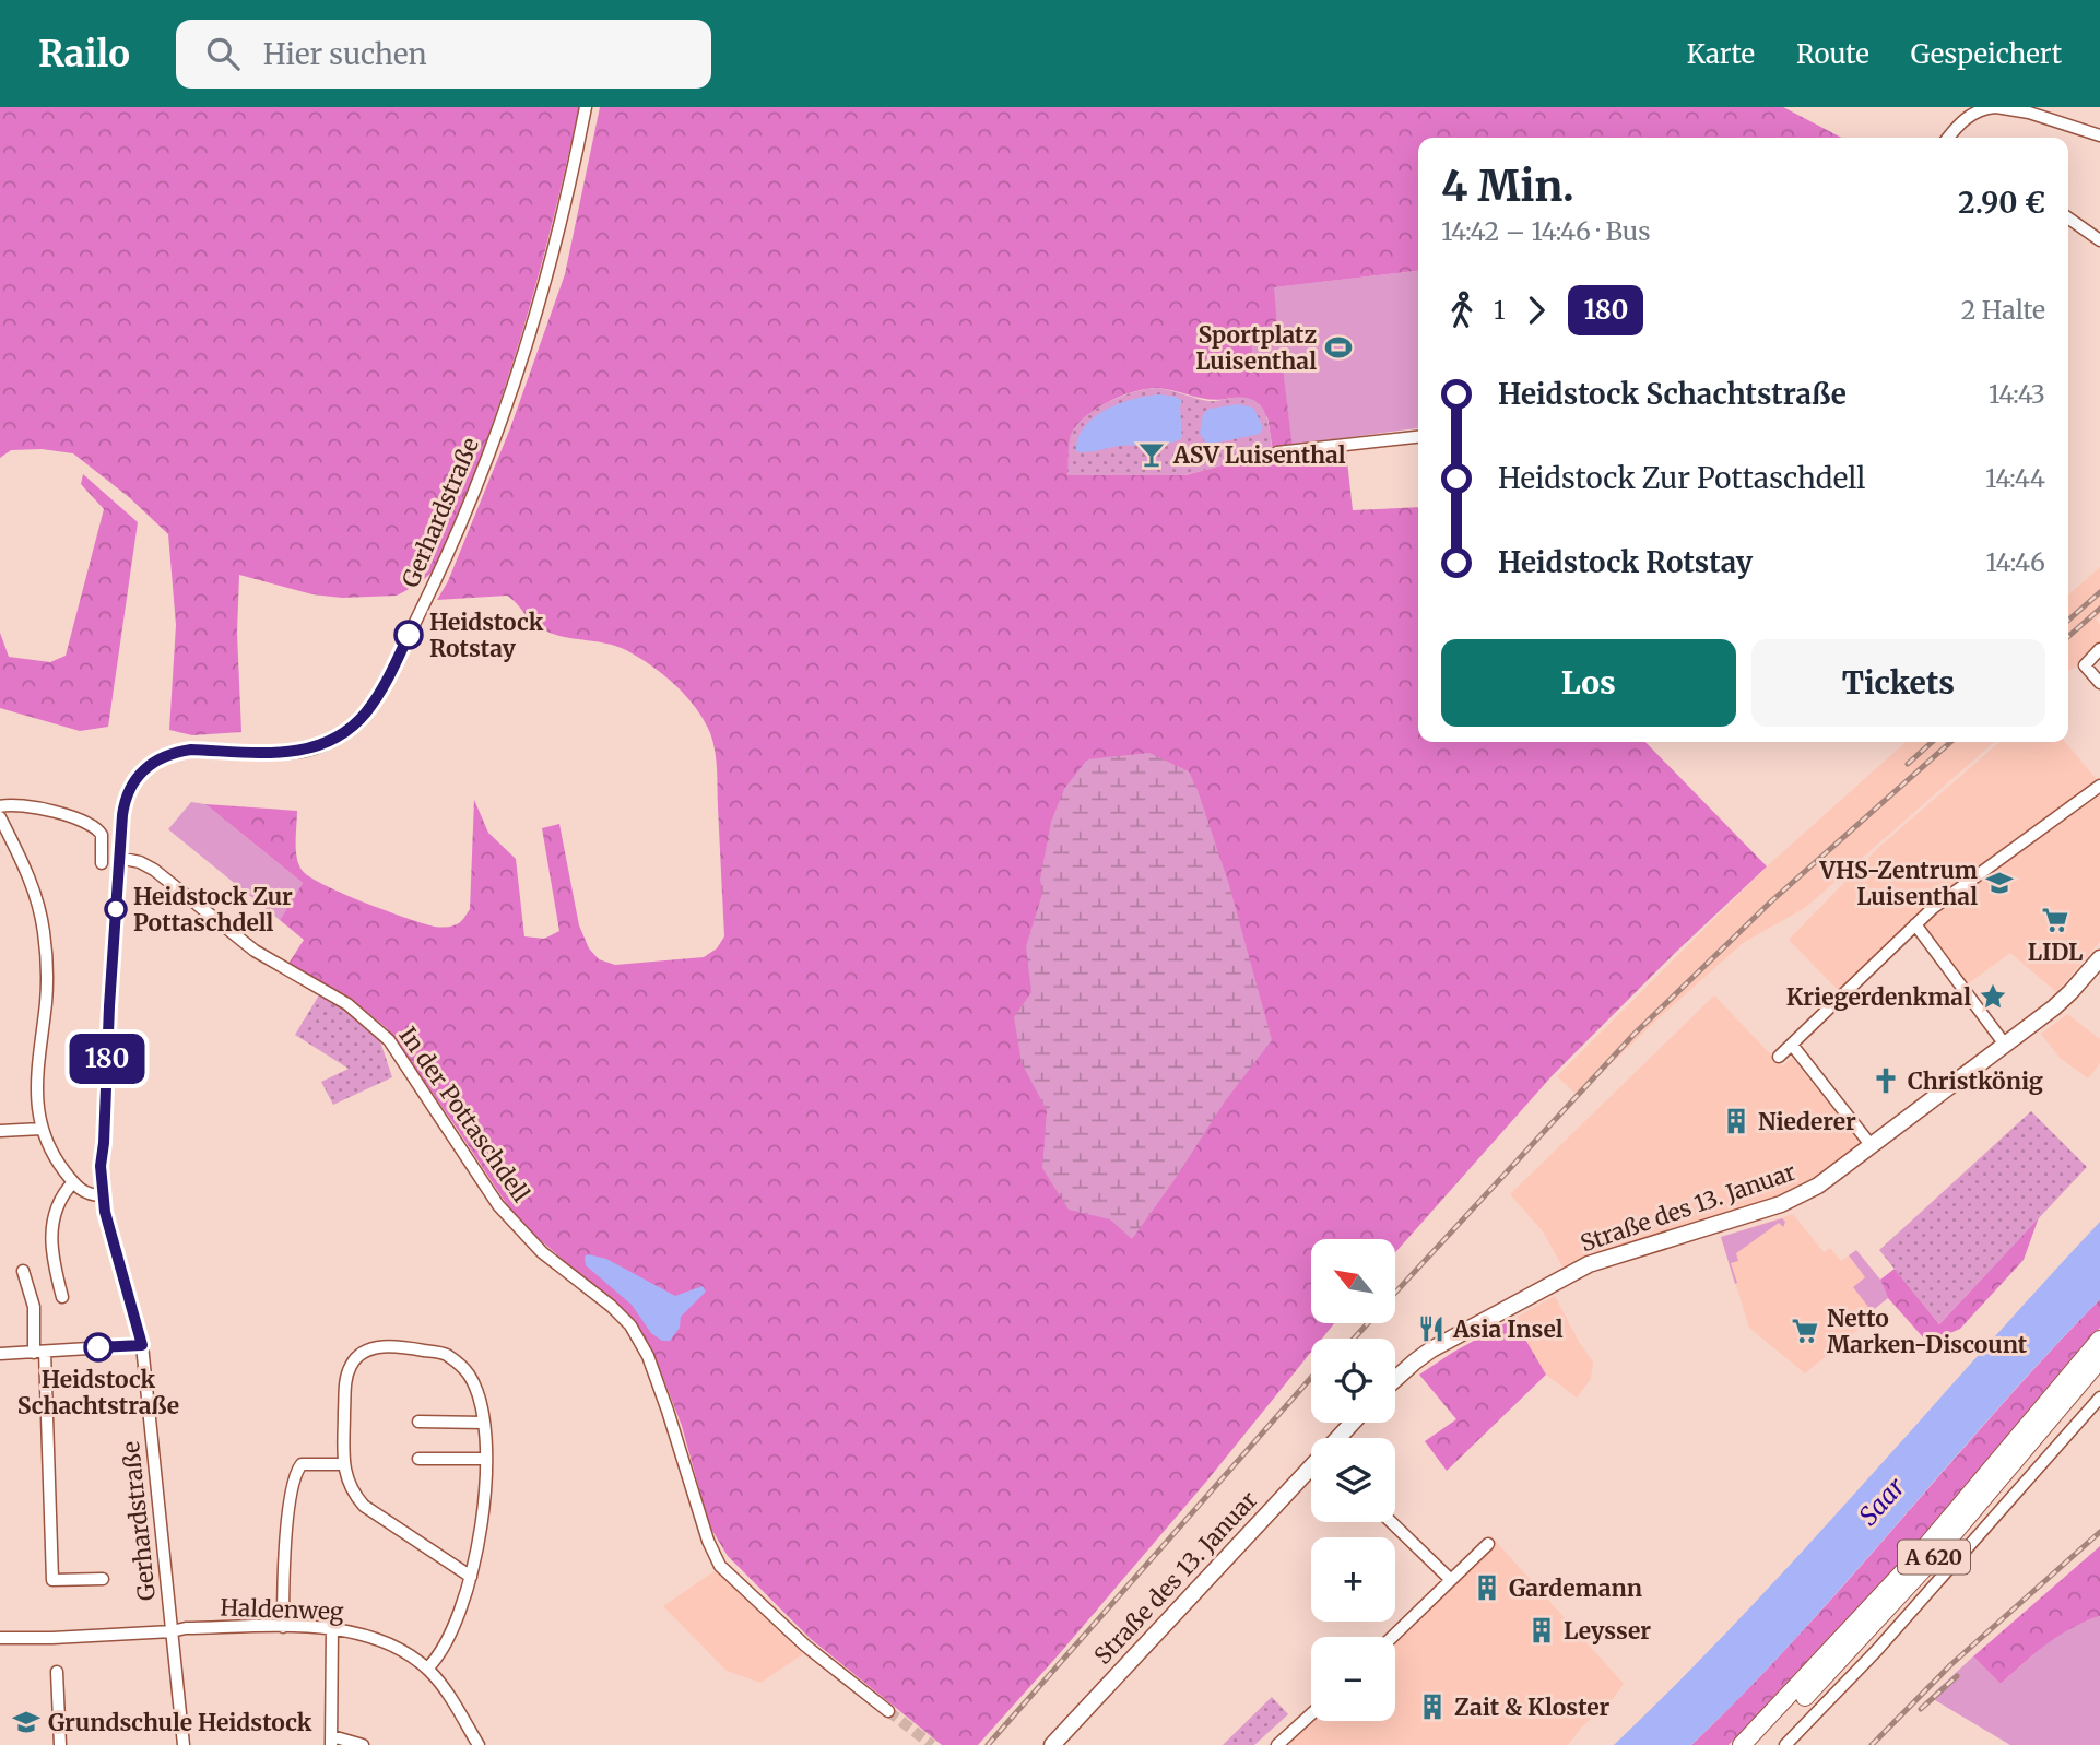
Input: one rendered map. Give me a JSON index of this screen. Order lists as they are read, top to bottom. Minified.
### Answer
{"streets":{"highway":["A 620"],"main road":["Straße des 13. Januar"],"street":["Gerhardstraße","In der Pottaschdell","Haldenweg"]},"crossings":[["Gerhardstraße","In der Pottaschdell"],["Gerhardstraße","Haldenweg"]],"water":["Saar"],"places":{"sports":["Sportplatz Luisenthal"],"bar":["ASV Luisenthal"],"other":["Heidstock Rotstay","Heidstock Zur Pottaschdell","Heidstock Schachtstraße"],"school or university":["VHS-Zentrum Luisenthal","Grundschule Heidstock"],"supermarket":["LIDL","Netto Marken-Discount"],"place":["Kriegerdenkmal"],"church":["Christkönig"],"building":["Niederer","Gardemann","Leysser","Zait & Kloster"],"restaurant":["Asia Insel"]},"lines":["bus line 180"],"north":"top left","page":{"header":"Railo","search":"Hier suchen","nav":["Karte","Route","Gespeichert"],"on_map":"180","heading":["4 Min.","14:42 – 14:46 · Bus","2.90 €"],"legs":["1","180","2 Halte"],"list":[{"name":"Heidstock Schachtstraße","value":"14:43"},{"name":"Heidstock Zur Pottaschdell","value":"14:44"},{"name":"Heidstock Rotstay","value":"14:46"}],"buttons":["Los","Tickets"],"map_buttons":["+","−"]}}
